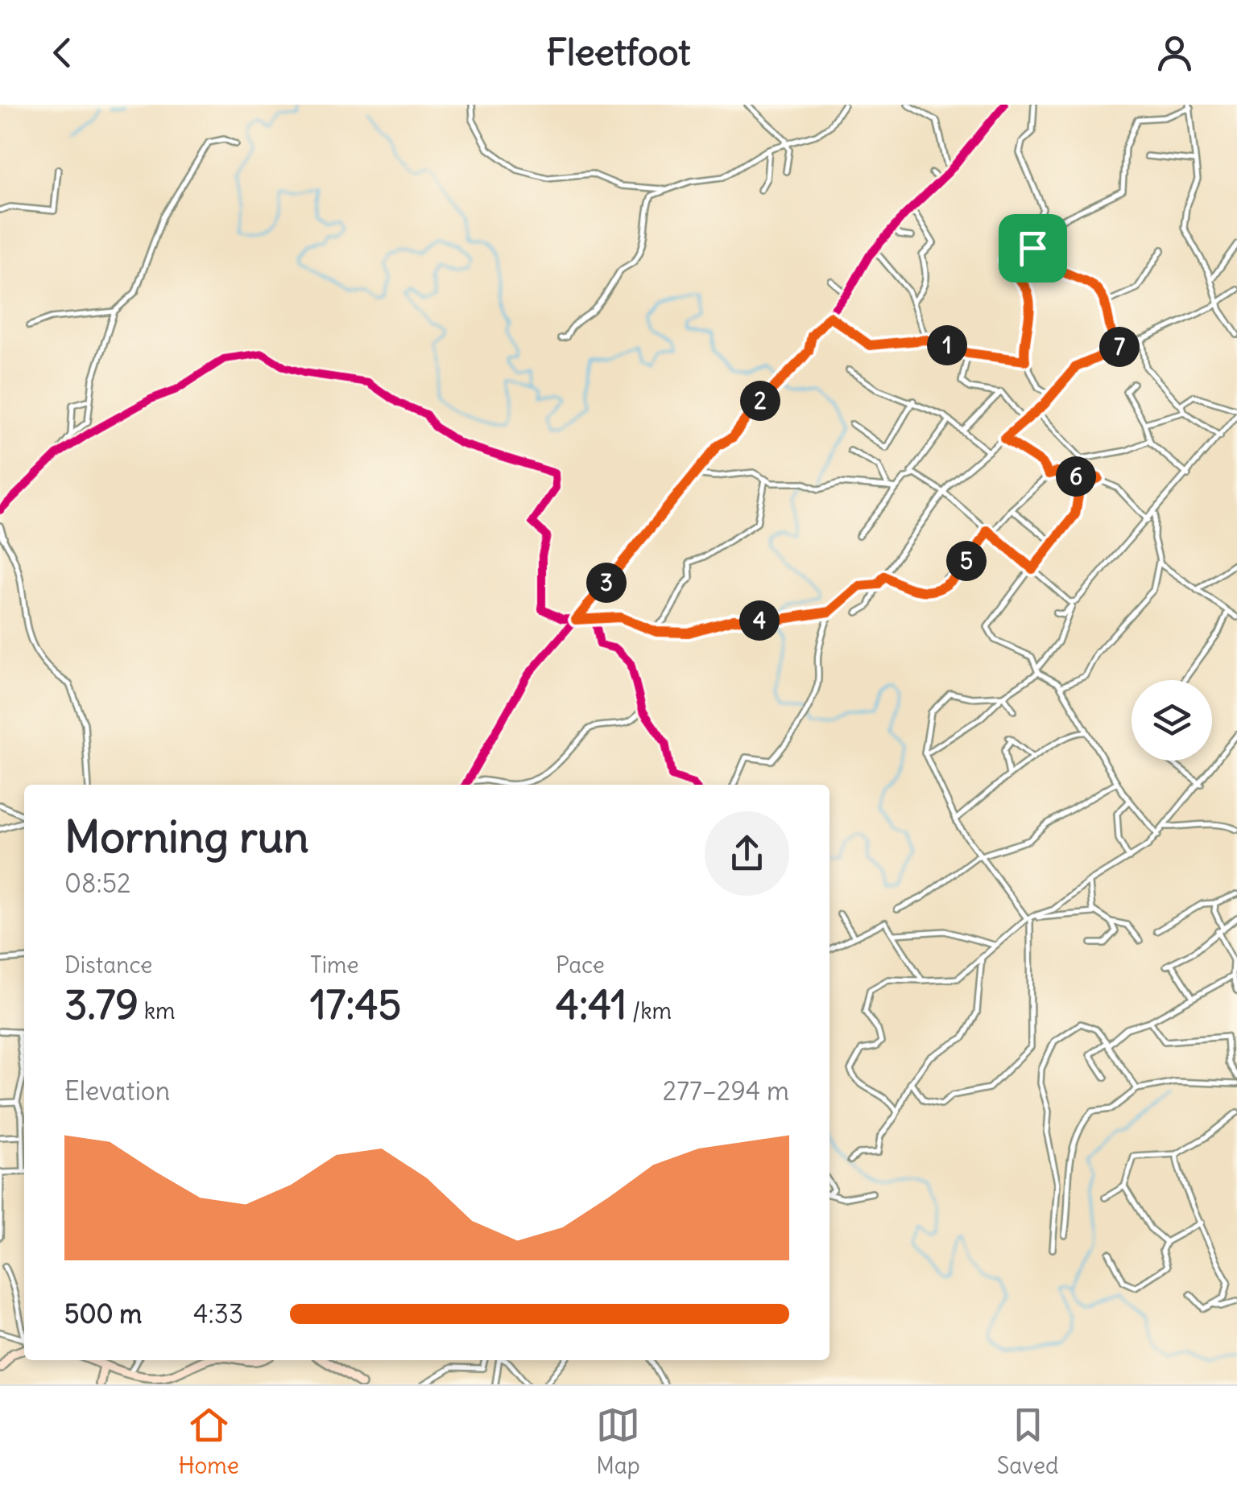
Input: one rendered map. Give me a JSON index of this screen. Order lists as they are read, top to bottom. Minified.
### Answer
{"page":{"header":"Fleetfoot","pins":["1","7","2","6","5","3","4"],"heading":["Morning run","08:52"],"stats":[["Distance","3.79 km"],["Time","17:45"],["Pace","4:41 /km"]],"chart":["Elevation","277–294 m"],"list":[{"name":"500 m","note":"4:33"}],"tabs":["Home","Map","Saved"]}}
